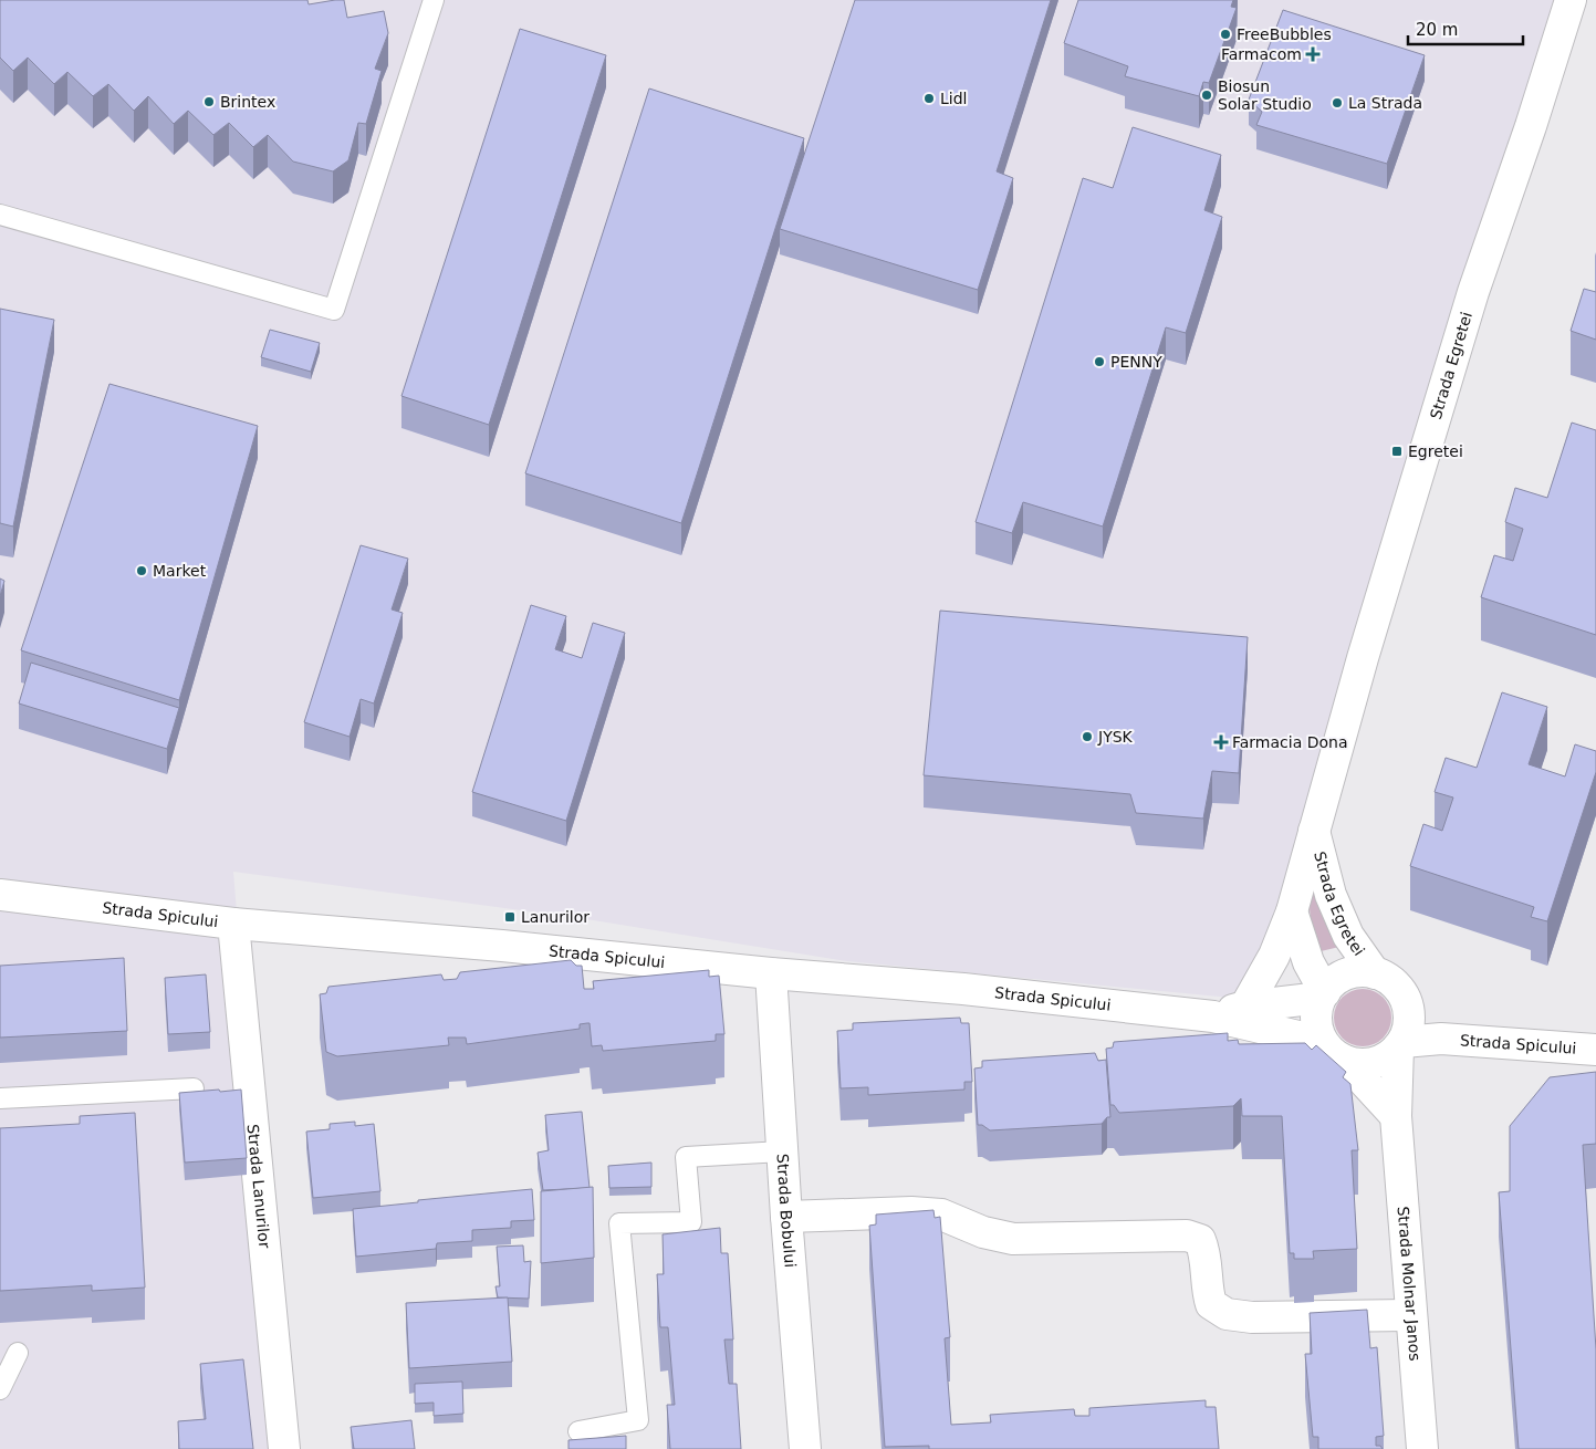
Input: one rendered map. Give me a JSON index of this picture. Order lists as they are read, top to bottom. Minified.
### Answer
{"streets":{"street":["Strada Egretei","Strada Spicului","Strada Lanurilor","Strada Bobului","Strada Molnar Janos"]},"crossings":[["Strada Egretei","Strada Spicului"],["Strada Egretei","Strada Molnar Janos"],["Strada Spicului","Strada Lanurilor"],["Strada Spicului","Strada Bobului"],["Strada Spicului","Strada Molnar Janos"]],"places":{"other":["FreeBubbles","Biosun Solar Studio","Lidl","Brintex","La Strada","PENNY","Market","JYSK"],"health":["Farmacom","Farmacia Dona"],"transit":["Egretei","Lanurilor"]},"scale_bar":"20 m"}
